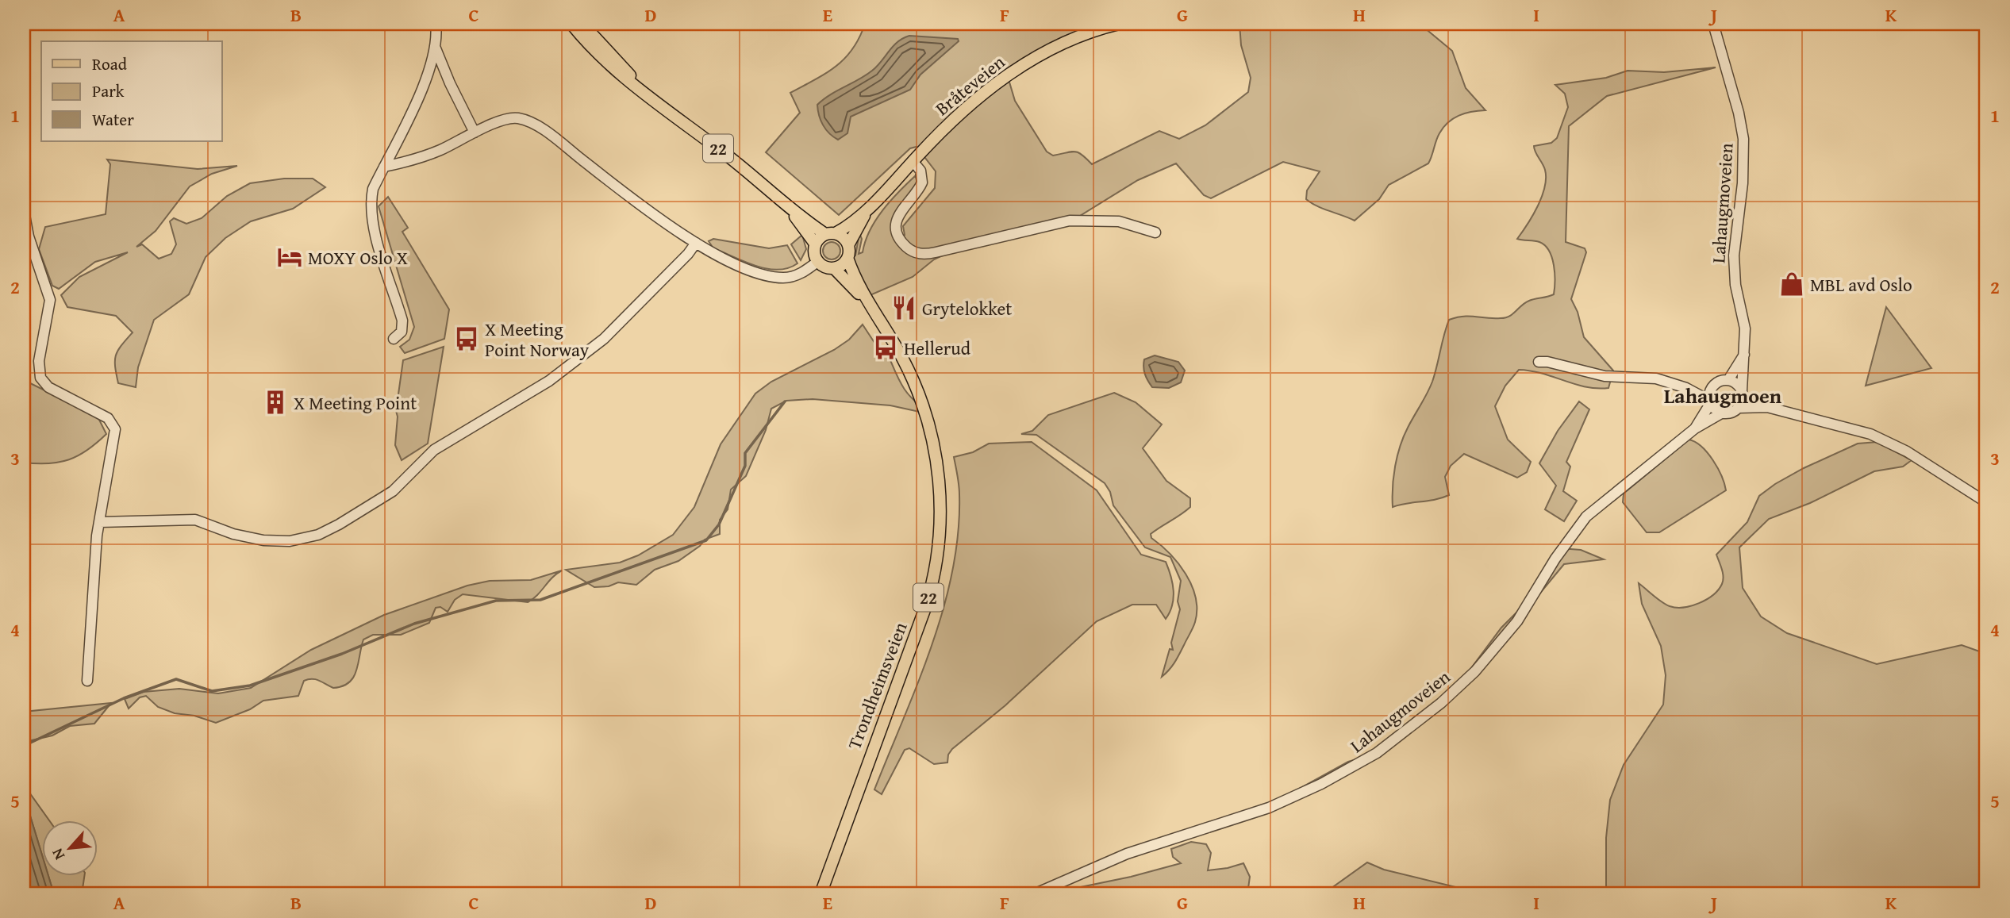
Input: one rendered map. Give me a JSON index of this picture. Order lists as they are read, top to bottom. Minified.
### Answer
{"streets":{"main road":["Bråteveien","22","Trondheimsveien"],"street":["Lahaugmoveien"]},"crossings":[["Bråteveien","22"],["Bråteveien","Trondheimsveien"],["22","Trondheimsveien"]],"districts":["Lahaugmoen"],"places":{"hotel":["MOXY Oslo X"],"shop":["MBL avd Oslo"],"restaurant":["Grytelokket"],"bus stop":["X Meeting Point Norway","Hellerud"],"building":["X Meeting Point"]},"legend":["Road","Park","Water"],"north":"bottom left","grid":{"columns":["A","B","C","D","E","F","G","H","I","J","K"],"rows":["1","2","3","4","5"]}}
